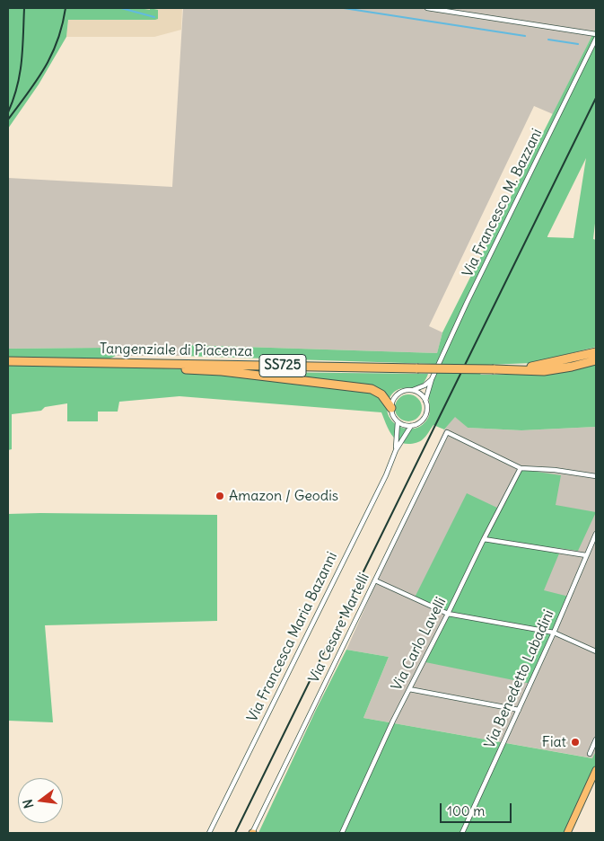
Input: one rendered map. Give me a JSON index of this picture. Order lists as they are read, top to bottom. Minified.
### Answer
{"streets":{"highway":["Tangenziale di Piacenza","SS725"],"street":["Via Francesco M. Bazzani","Via Cesare Martelli","Via Francesca Maria Bazanni","Via Carlo Lavelli","Via Benedetto Labadini"]},"crossings":[["Via Cesare Martelli","Via Carlo Lavelli"]],"places":["Amazon / Geodis","Fiat"],"scale_bar":"100 m","north":"left"}
